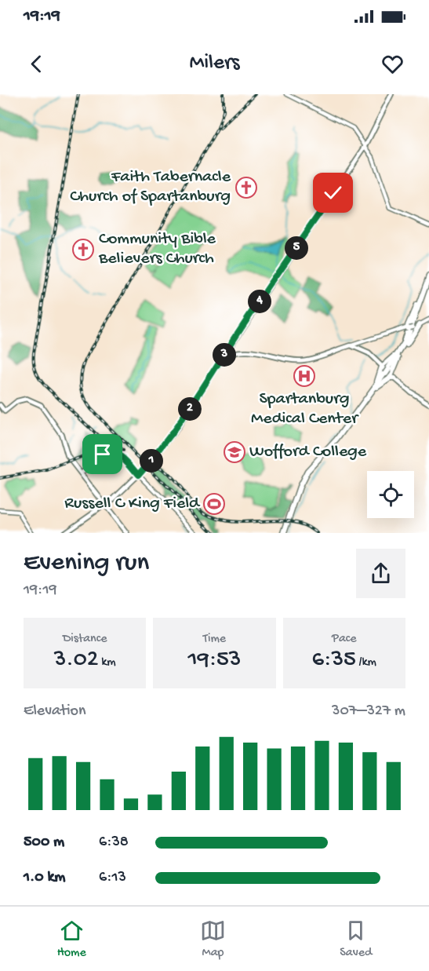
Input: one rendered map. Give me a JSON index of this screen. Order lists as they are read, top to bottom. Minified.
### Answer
{"places":{"church":["Faith Tabernacle Church of Spartanburg","Community Bible Believers Church"],"hospital":["Spartanburg Medical Center"],"school or university":["Wofford College"],"sports":["Russell C King Field"]},"page":{"status":"19:19","header":"Milers","pins":["5","4","3","2","1"],"heading":["Evening run","19:19"],"stats":[["Distance","3.02 km"],["Time","19:53"],["Pace","6:35 /km"]],"chart":["Elevation","307–327 m"],"list":[{"name":"500 m","note":"6:38"},{"name":"1.0 km","note":"6:13"}],"tabs":["Home","Map","Saved"]}}
